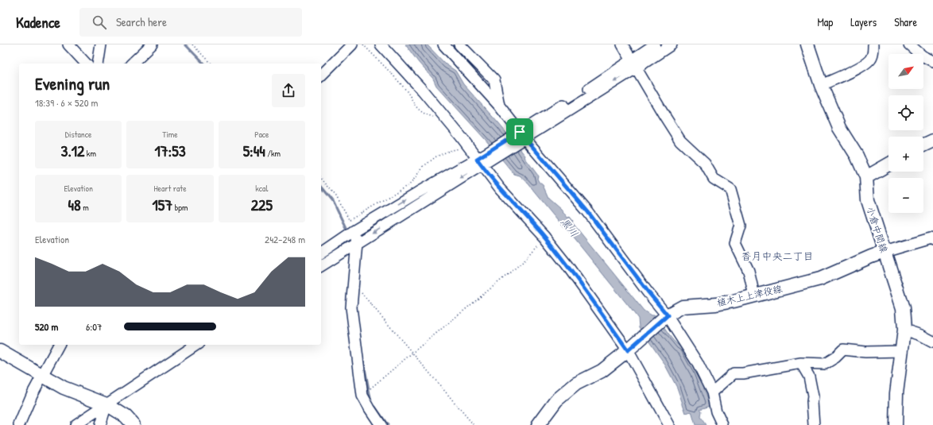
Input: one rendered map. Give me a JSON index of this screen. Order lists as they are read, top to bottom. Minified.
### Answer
{"streets":{"main road":["小倉中間線","植木上上津役線"]},"crossings":[["小倉中間線","植木上上津役線"]],"districts":["香月中央二丁目"],"water":["黒川"],"north":"top right","page":{"header":"Kadence","search":"Search here","nav":["Map","Layers","Share"],"map_buttons":["+","−"],"heading":["Evening run","18:39 · 6 × 520 m"],"stats":[["Distance","3.12 km"],["Time","17:53"],["Pace","5:44 /km"],["Elevation","48 m"],["Heart rate","157 bpm"],["kcal","225"]],"chart":["Elevation","242–248 m"],"list":[{"name":"520 m","note":"6:07"}]}}
